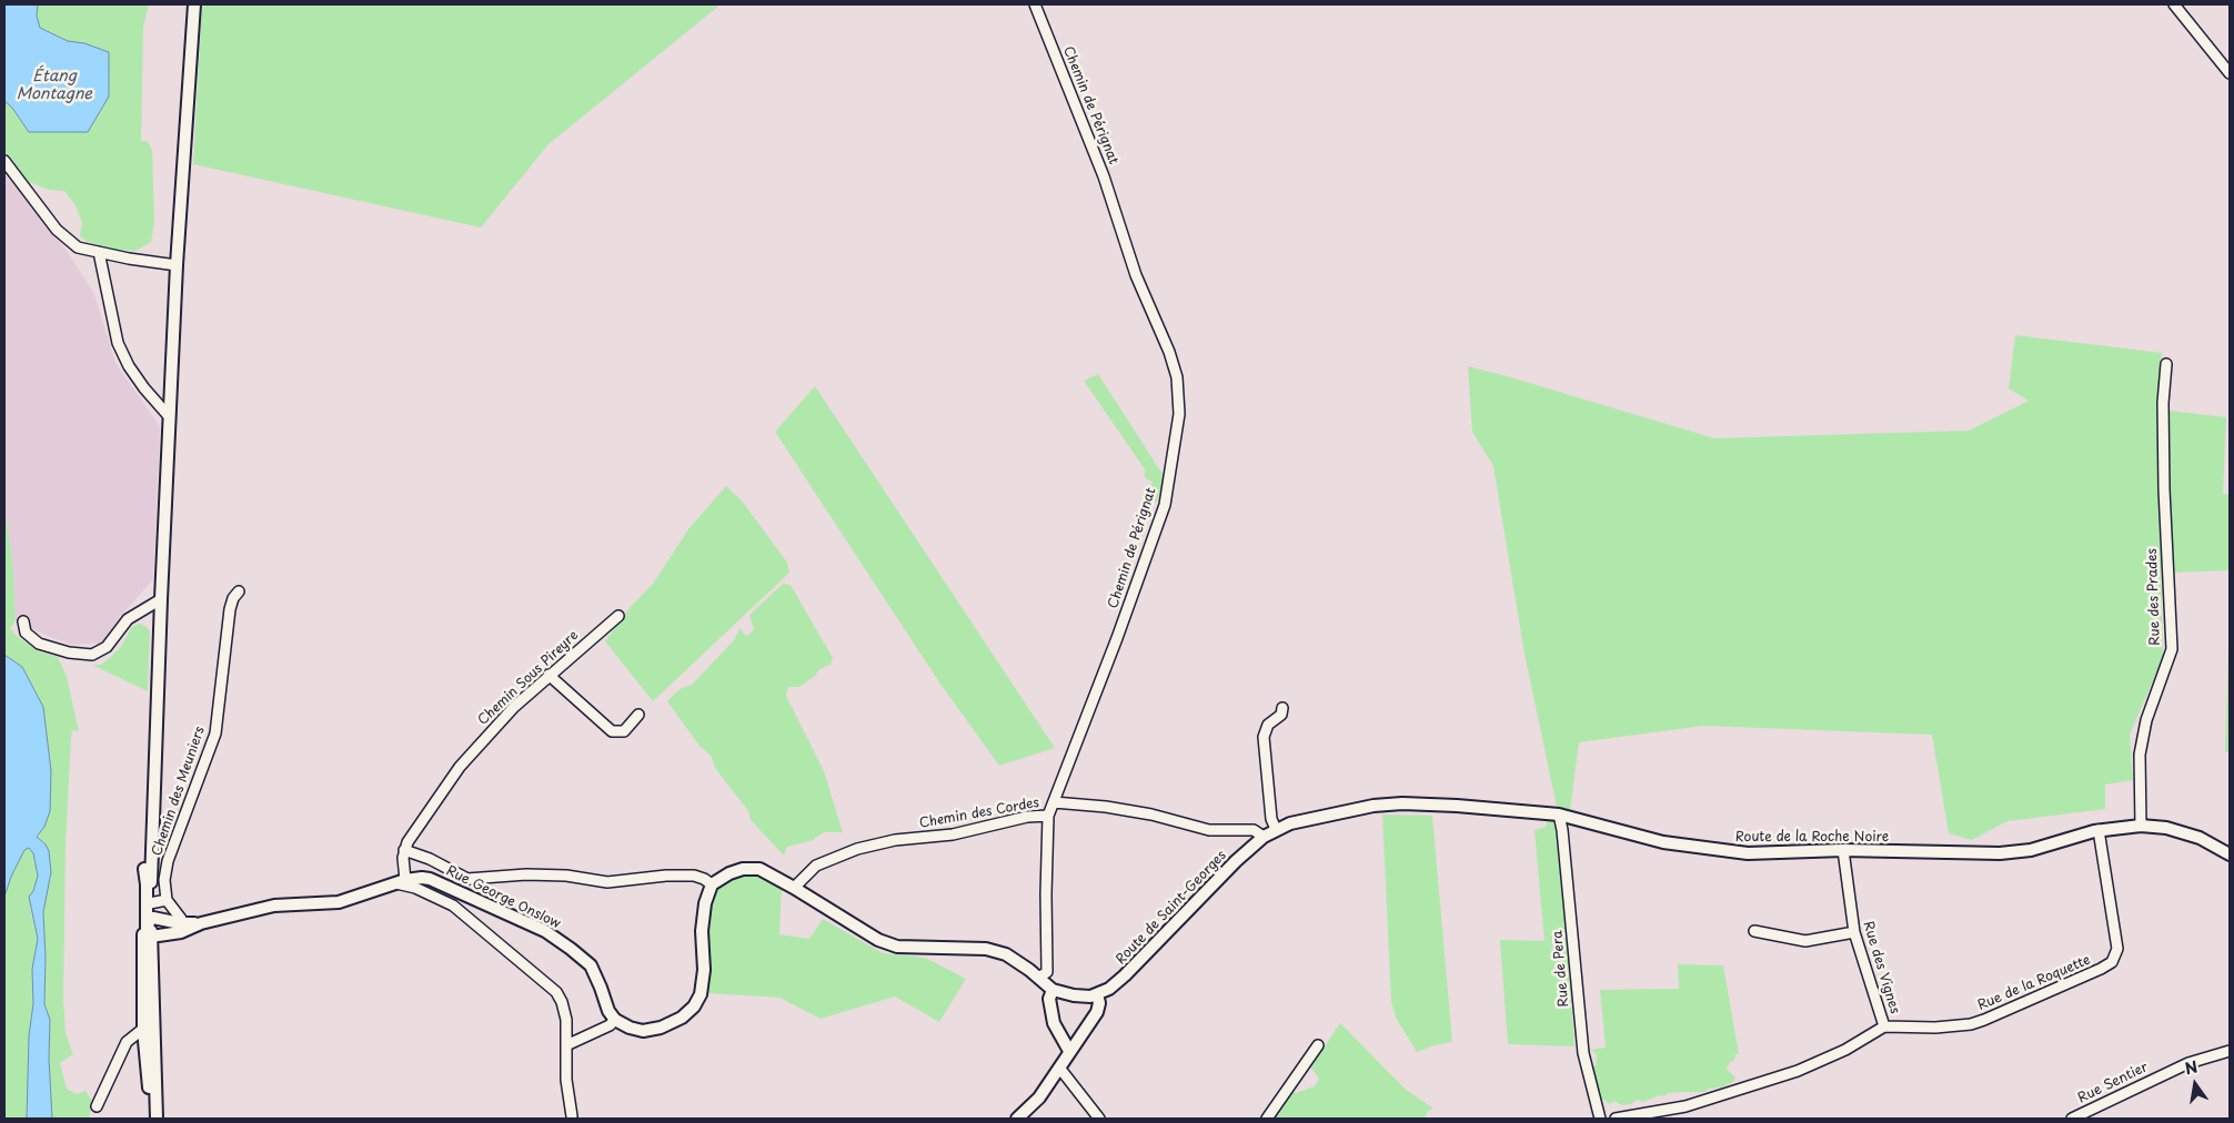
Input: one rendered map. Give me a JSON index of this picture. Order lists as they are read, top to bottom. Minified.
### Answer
{"streets":{"street":["Chemin de Pérignat","Rue des Prades","Chemin Sous Pireyre","Chemin des Meuniers","Chemin des Cordes","Route de la Roche Noire","Rue George Onslow","Route de Saint-Georges","Rue des Vignes","Rue de Pera","Rue de la Roquette","Rue Sentier"]},"crossings":[["Chemin de Pérignat","Chemin des Cordes"],["Rue des Prades","Route de la Roche Noire"],["Chemin des Meuniers","Rue George Onslow"],["Route de la Roche Noire","Route de Saint-Georges"],["Route de la Roche Noire","Rue des Vignes"],["Route de la Roche Noire","Rue de Pera"],["Route de la Roche Noire","Rue de la Roquette"],["Rue des Vignes","Rue de la Roquette"]],"water":["Étang Montagne"],"north":"top"}
